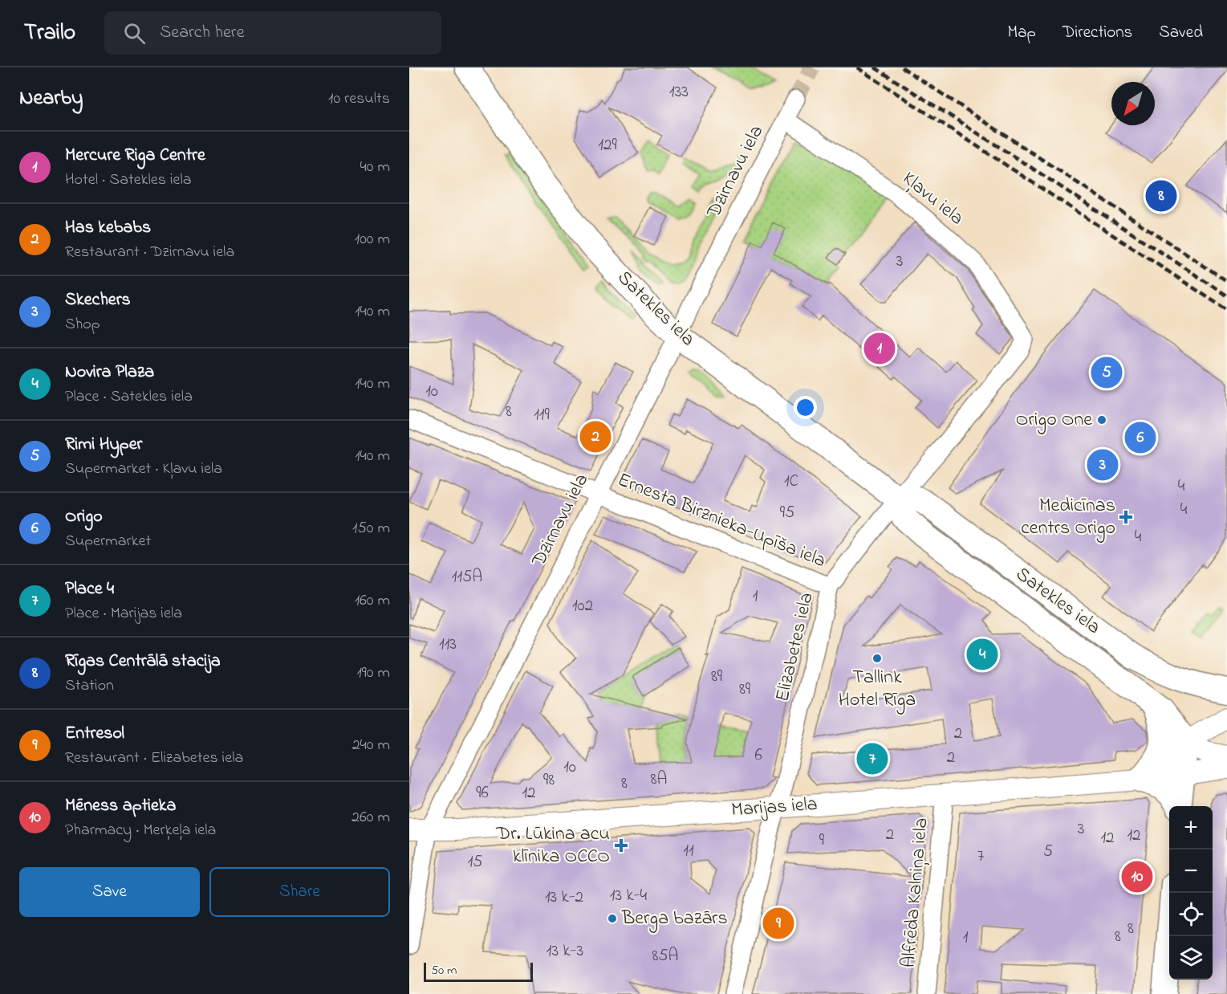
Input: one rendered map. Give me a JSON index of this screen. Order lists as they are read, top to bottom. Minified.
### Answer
{"streets":{"highway":["Satekles iela"],"main road":["Marijas iela"],"street":["Dzirnavu iela","Kļavu iela","Ernesta Birznieka-Upīša iela","Elizabetes iela","Alfrēda Kalniņa iela"]},"crossings":[["Dzirnavu iela","Kļavu iela"],["Dzirnavu iela","Satekles iela"],["Dzirnavu iela","Ernesta Birznieka-Upīša iela"],["Dzirnavu iela","Marijas iela"],["Kļavu iela","Elizabetes iela"],["Satekles iela","Elizabetes iela"],["Ernesta Birznieka-Upīša iela","Elizabetes iela"],["Elizabetes iela","Marijas iela"],["Marijas iela","Alfrēda Kalniņa iela"]],"places":{"other":["Origo One","Tallink Hotel Rīga","Berga bazārs"],"health":["Medicīnas centrs Origo","Dr. Lūkina acu klīnika OCCO"]},"house_numbers":["133","129","3","10","8","119","1C","4","4","95","4","115A","1","102","113","89","89","2","6","2","10","8A","98","8","96","12","3","2","12","12","9","11","5","7","15","13 k-4","13 k-2","8","8","1","13 k-3","85A"],"scale_bar":"50 m","north":"bottom left","page":{"header":"Trailo","search":"Search here","nav":["Map","Directions","Saved"],"heading":["Nearby","10 results"],"list":[{"mark":"1","name":"Mercure Riga Centre","note":"Hotel · Satekles iela","value":"40 m"},{"mark":"2","name":"Has kebabs","note":"Restaurant · Dzirnavu iela","value":"100 m"},{"mark":"3","name":"Skechers","note":"Shop","value":"140 m"},{"mark":"4","name":"Novira Plaza","note":"Place · Satekles iela","value":"140 m"},{"mark":"5","name":"Rimi Hyper","note":"Supermarket · Kļavu iela","value":"140 m"},{"mark":"6","name":"Origo","note":"Supermarket","value":"150 m"},{"mark":"7","name":"Place 4","note":"Place · Marijas iela","value":"160 m"},{"mark":"8","name":"Rīgas Centrālā stacija","note":"Station","value":"190 m"},{"mark":"9","name":"Entresol","note":"Restaurant · Elizabetes iela","value":"240 m"},{"mark":"10","name":"Mēness aptieka","note":"Pharmacy · Merķeļa iela","value":"260 m"}],"pins":["8","1","5","2","6","3","4","7","10","9"],"map_buttons":["+","−"],"buttons":["Save","Share"],"scale":"50 m"}}
